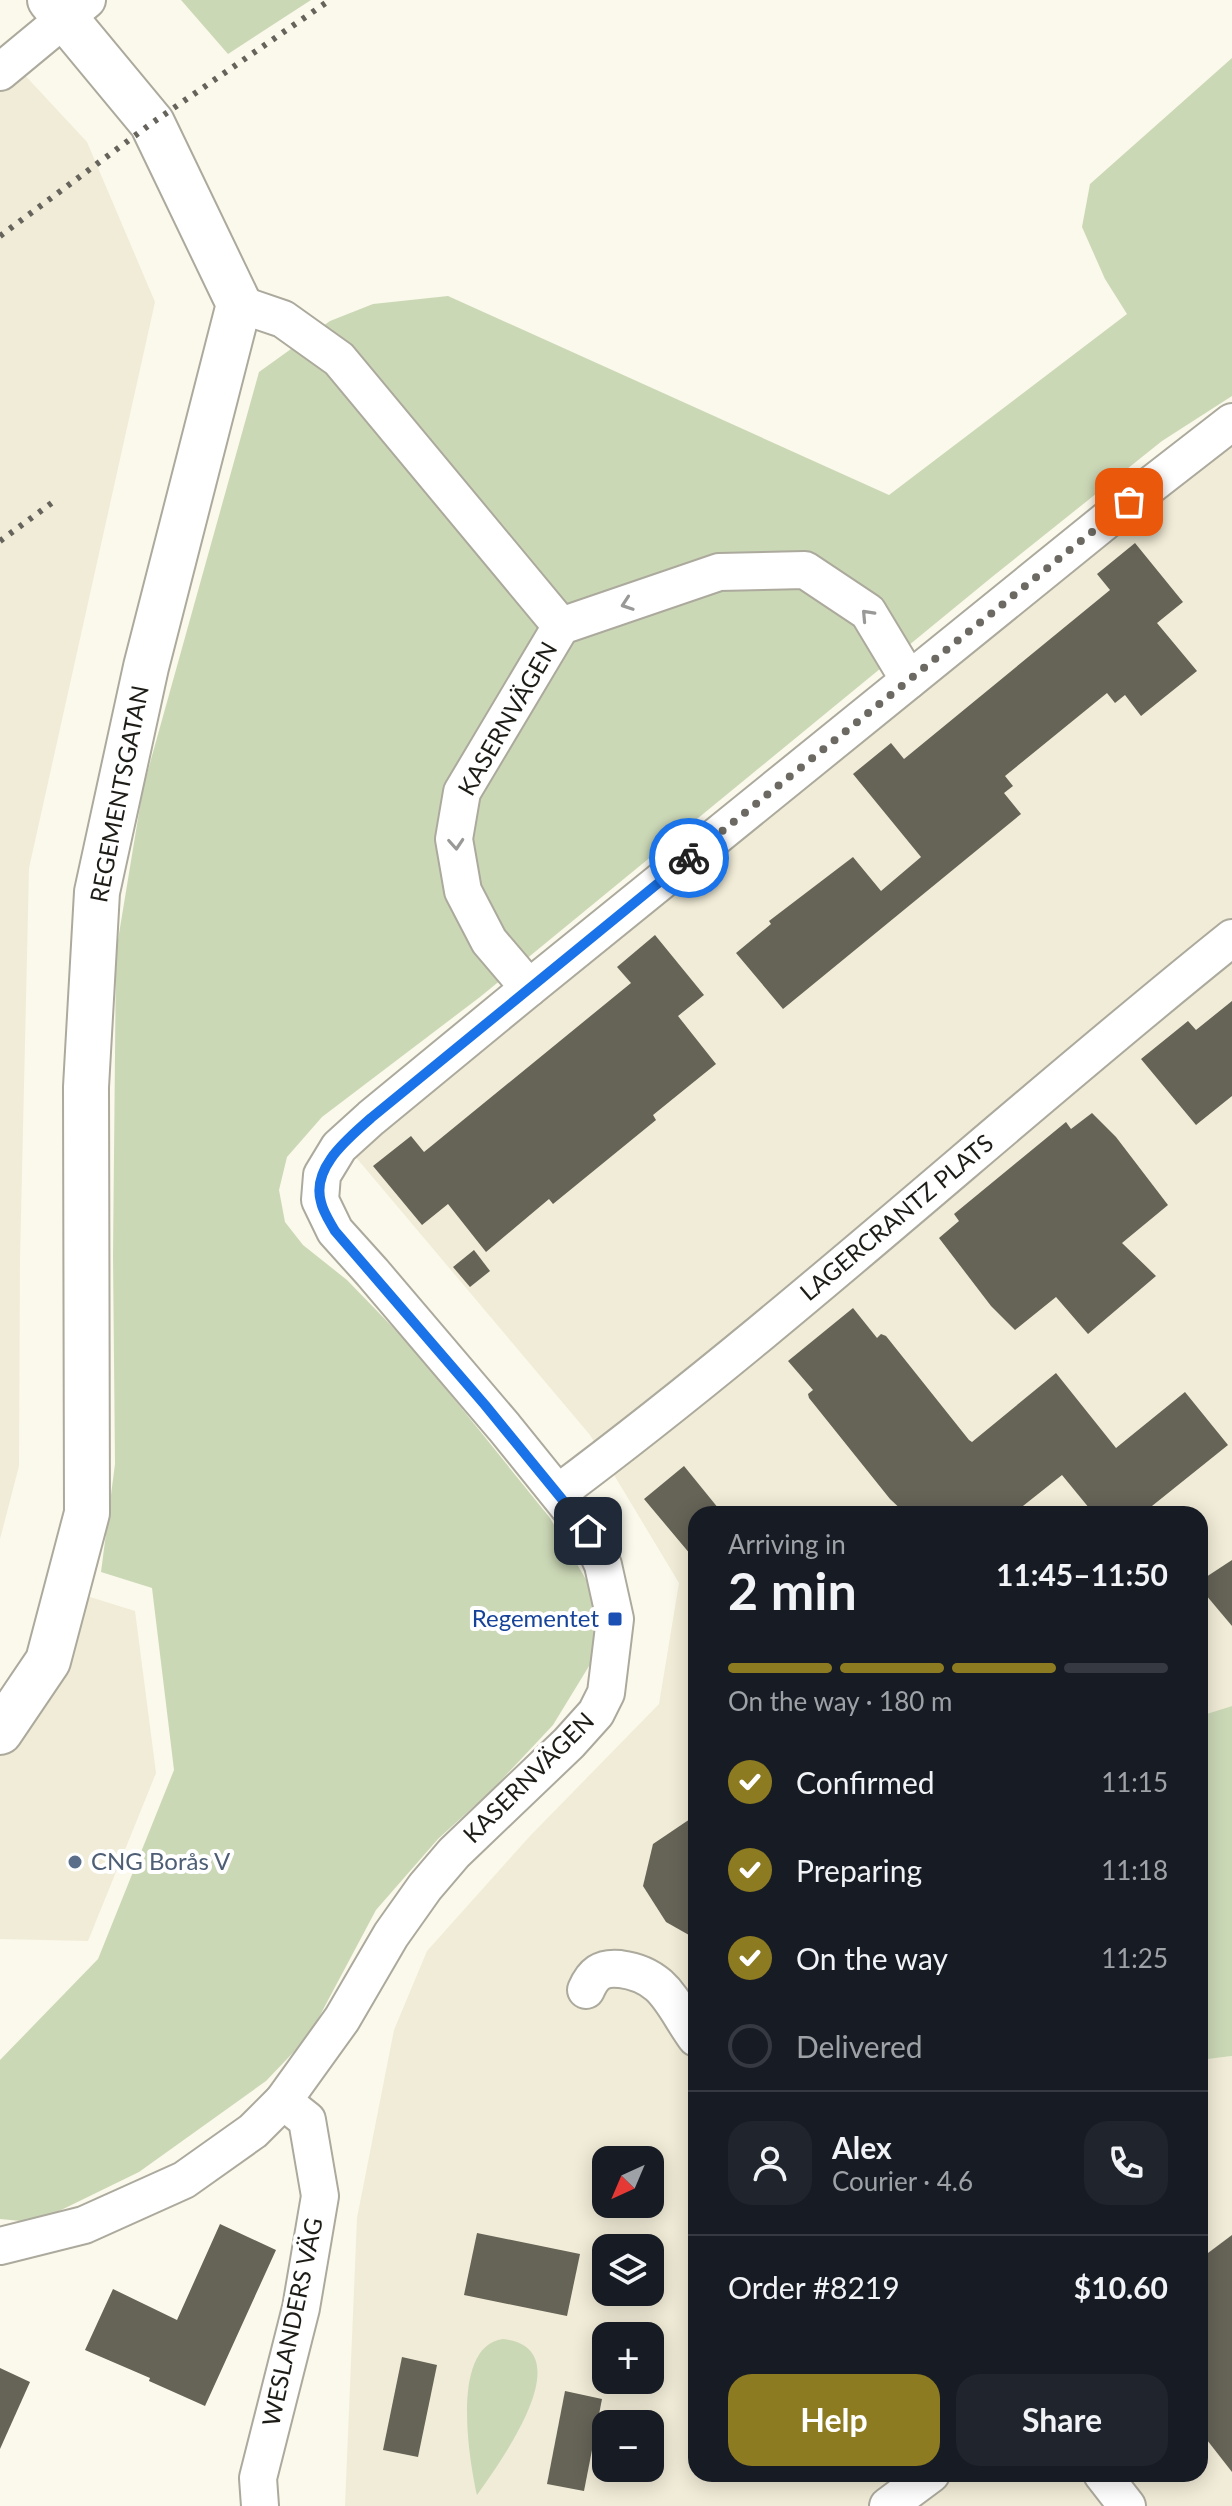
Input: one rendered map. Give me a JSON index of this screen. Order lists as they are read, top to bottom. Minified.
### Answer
{"streets":{"street":["KASERNVÄGEN","REGEMENTSGATAN","LAGERCRANTZ PLATS","WESLANDERS VÄG"]},"crossings":[["KASERNVÄGEN","LAGERCRANTZ PLATS"],["KASERNVÄGEN","WESLANDERS VÄG"]],"places":{"transit":["Regementet"],"other":["CNG Borås V"]},"north":"bottom left","page":{"heading":["2 min","Arriving in","11:45–11:50"],"panel":["Alex","Courier · 4.6","Order #8219","$10.60"],"bar":"On the way · 180 m","list":[["Confirmed","11:15"],["Preparing","11:18"],["On the way","11:25"],"Delivered"],"map_buttons":["+","−"],"buttons":["Help","Share"]}}
